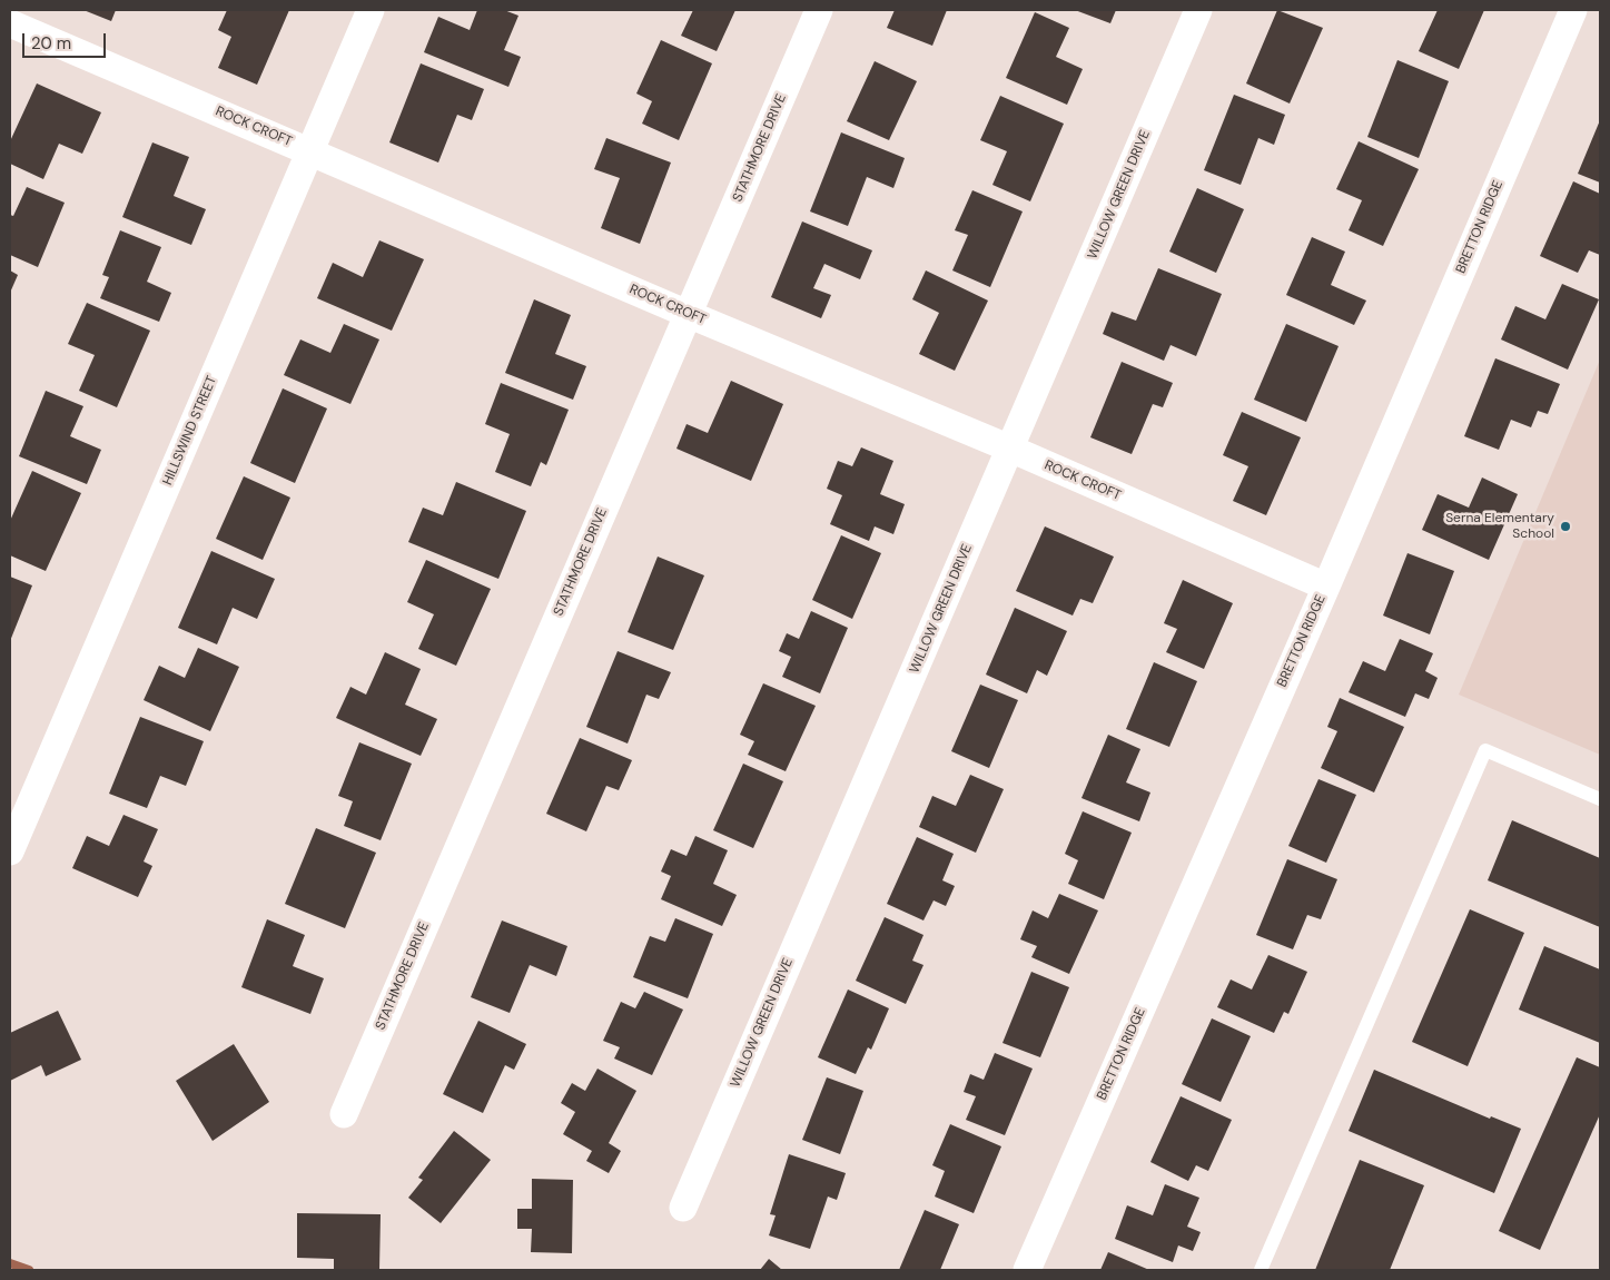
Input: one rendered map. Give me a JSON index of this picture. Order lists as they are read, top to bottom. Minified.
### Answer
{"streets":{"street":["ROCK CROFT","STATHMORE DRIVE","WILLOW GREEN DRIVE","BRETTON RIDGE","HILLSWIND STREET"]},"crossings":[["ROCK CROFT","STATHMORE DRIVE"],["ROCK CROFT","WILLOW GREEN DRIVE"],["ROCK CROFT","BRETTON RIDGE"],["ROCK CROFT","HILLSWIND STREET"]],"places":["Serna Elementary School"],"scale_bar":"20 m"}
